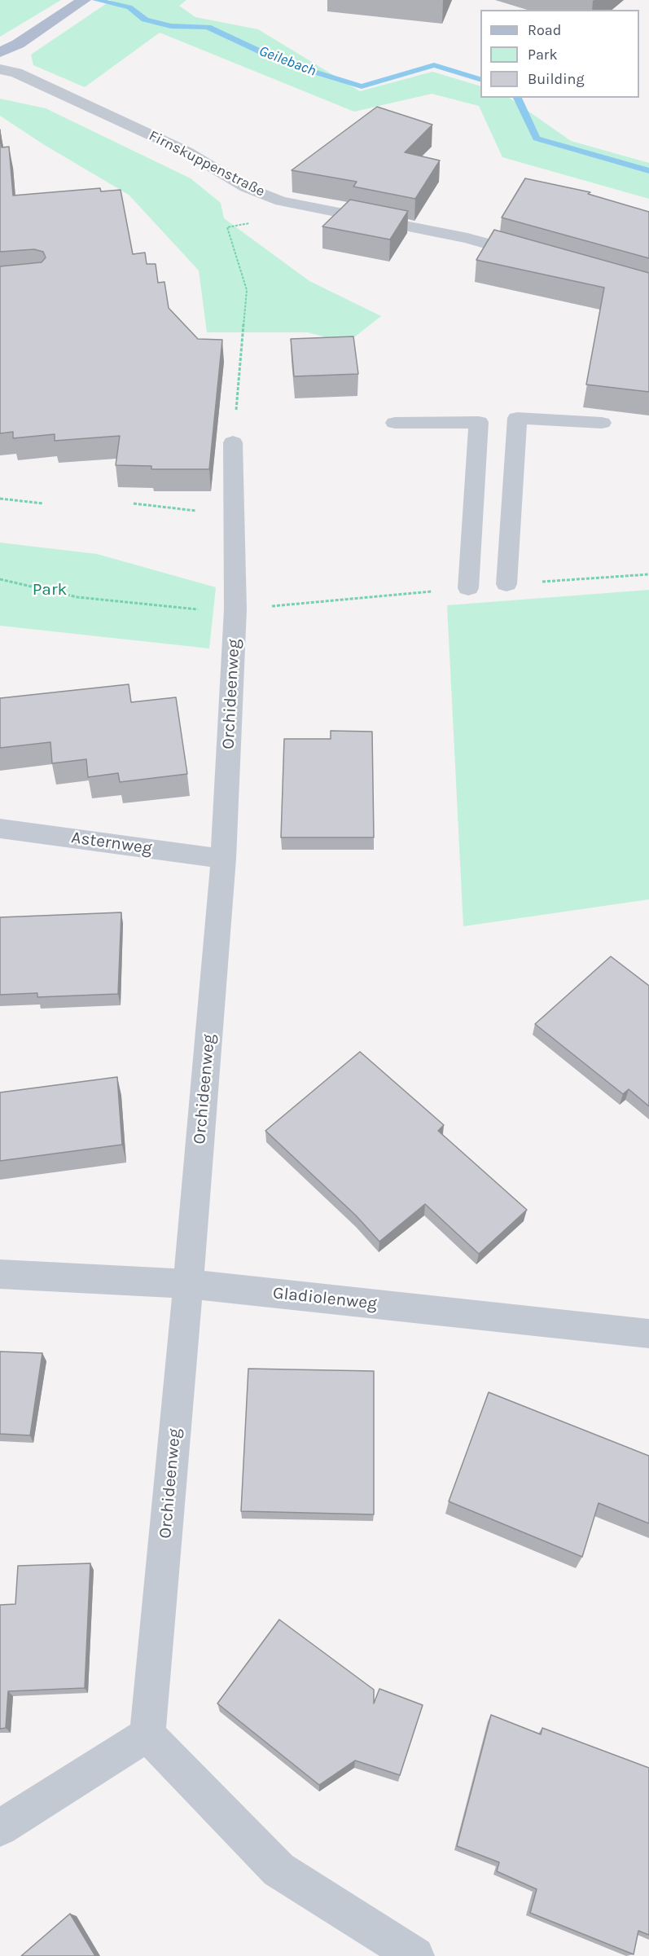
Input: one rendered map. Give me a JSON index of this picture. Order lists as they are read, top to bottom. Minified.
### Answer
{"streets":{"street":["Firnskuppenstraße","Orchideenweg","Asternweg","Gladiolenweg"]},"crossings":[["Orchideenweg","Asternweg"],["Orchideenweg","Gladiolenweg"]],"water":["Geilebach"],"parks":["Park"],"legend":["Road","Park","Building"]}
